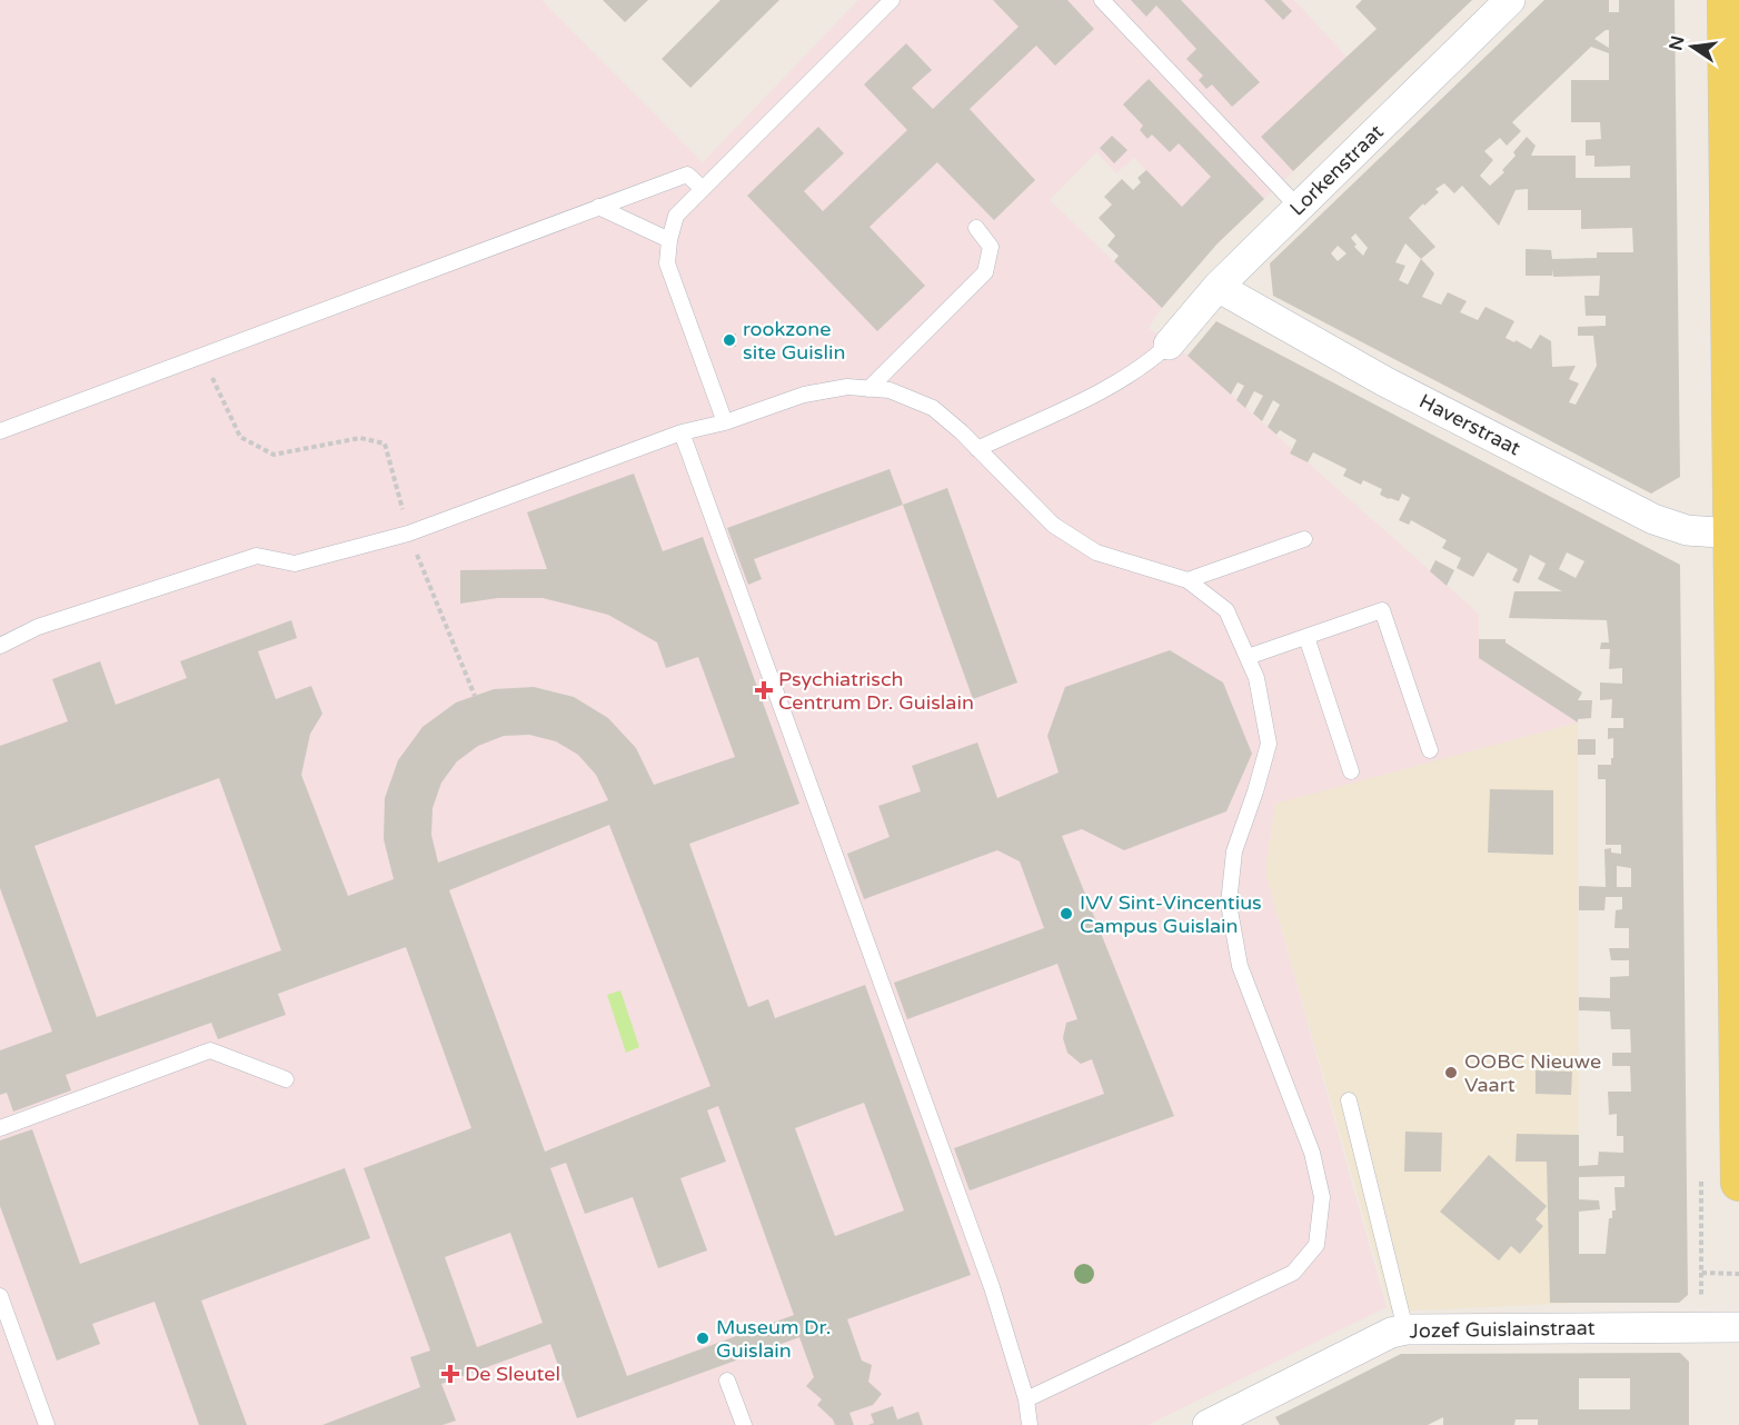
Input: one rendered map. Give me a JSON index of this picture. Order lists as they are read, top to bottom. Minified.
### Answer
{"streets":{"street":["Lorkenstraat","Haverstraat","Jozef Guislainstraat"]},"crossings":[["Lorkenstraat","Haverstraat"]],"places":{"other":["rookzone site Guislin","IVV Sint-Vincentius Campus Guislain","OOBC Nieuwe Vaart","Museum Dr. Guislain"],"health":["Psychiatrisch Centrum Dr. Guislain","De Sleutel"]},"north":"left"}
